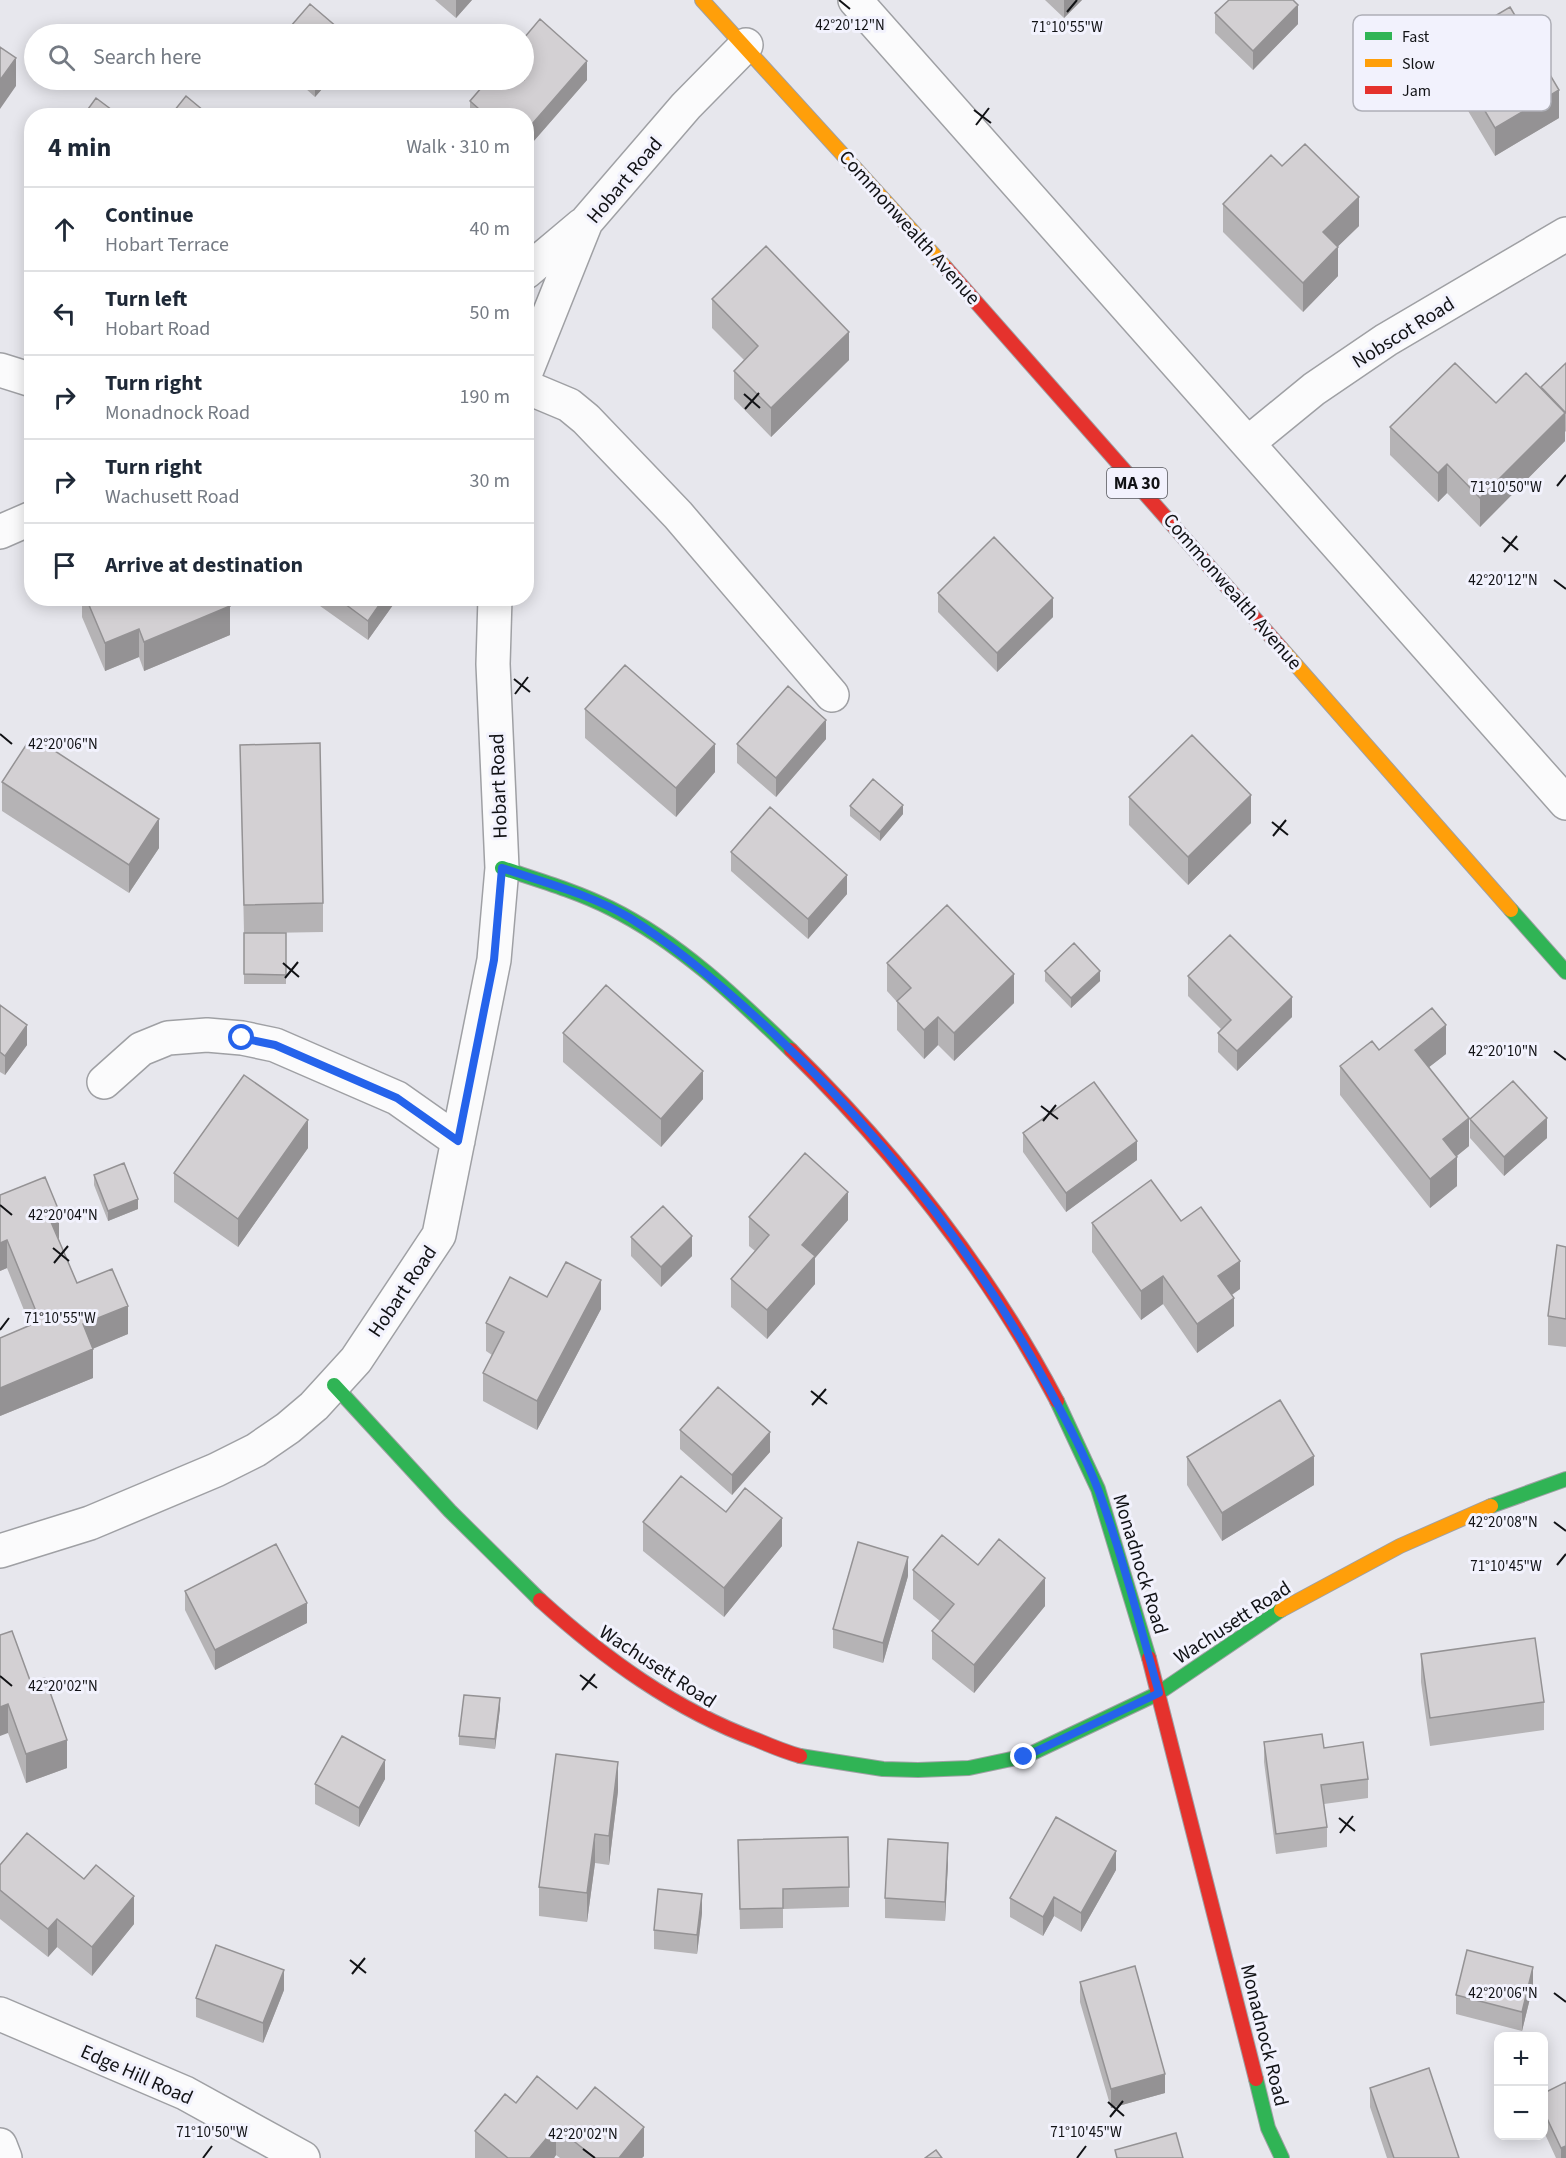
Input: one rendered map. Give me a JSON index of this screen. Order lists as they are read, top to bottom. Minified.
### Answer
{"streets":{"street":["Hobart Road","Commonwealth Avenue","Nobscot Road","MA 30","Monadnock Road","Wachusett Road","Edge Hill Road"]},"crossings":[["Hobart Road","Commonwealth Avenue"],["Hobart Road","Monadnock Road"],["Hobart Road","Wachusett Road"],["Monadnock Road","Wachusett Road"]],"legend":["Fast","Slow","Jam"],"page":{"search":"Search here","heading":["4 min","Walk · 310 m"],"list":[["Continue","Hobart Terrace","40 m"],["Turn left","Hobart Road","50 m"],["Turn right","Monadnock Road","190 m"],["Turn right","Wachusett Road","30 m"],"Arrive at destination"],"map_buttons":["+","−"]},"coordinates":["42°20'12\"N","71°10'55\"W","71°10'50\"W","42°20'06\"N","42°20'10\"N","42°20'04\"N","42°20'08\"N","71°10'45\"W","42°20'02\"N"]}
